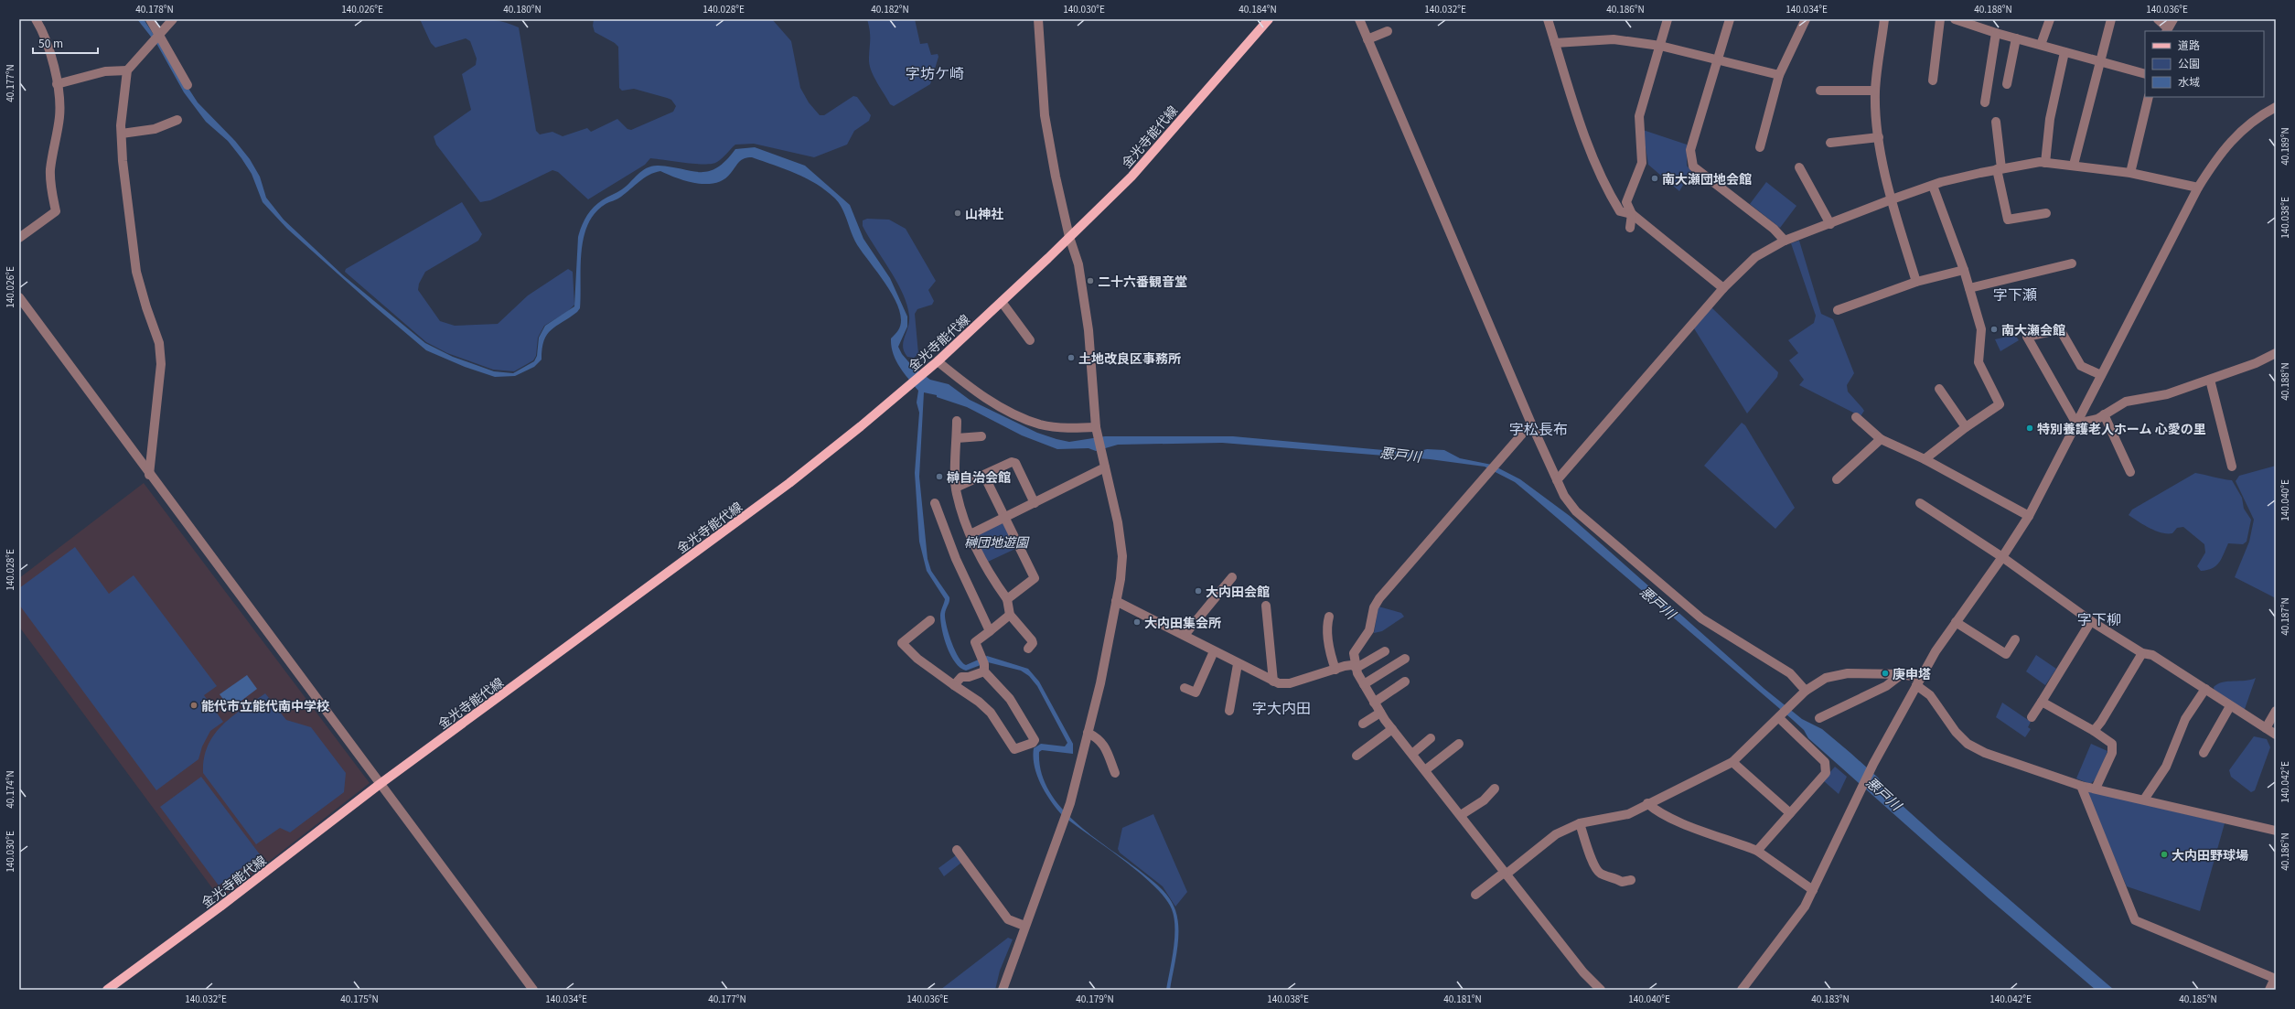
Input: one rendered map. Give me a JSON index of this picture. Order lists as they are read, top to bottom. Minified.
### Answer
{"streets":{"main road":["金光寺能代線"]},"districts":["字坊ケ崎","字下瀬","字松長布","字下柳","字大内田"],"water":["悪戸川"],"parks":["榊団地遊園"],"places":["南大瀬団地会館","山神社","二十六番観音堂","南大瀬会館","土地改良区事務所","特別養護老人ホーム 心愛の里","榊自治会館","大内田会館","大内田集会所","庚申塔","能代市立能代南中学校","大内田野球場"],"legend":["道路","公園","水域"],"scale_bar":"50 m","coordinates":["40.178°N","140.026°E","40.180°N","140.028°E","40.182°N","140.030°E","40.184°N","140.032°E","40.186°N","140.034°E","40.188°N","140.036°E","40.177°N","40.189°N","140.038°E","140.040°E","40.187°N","140.042°E","40.174°N","40.175°N","40.179°N","40.181°N","40.183°N","40.185°N"]}
